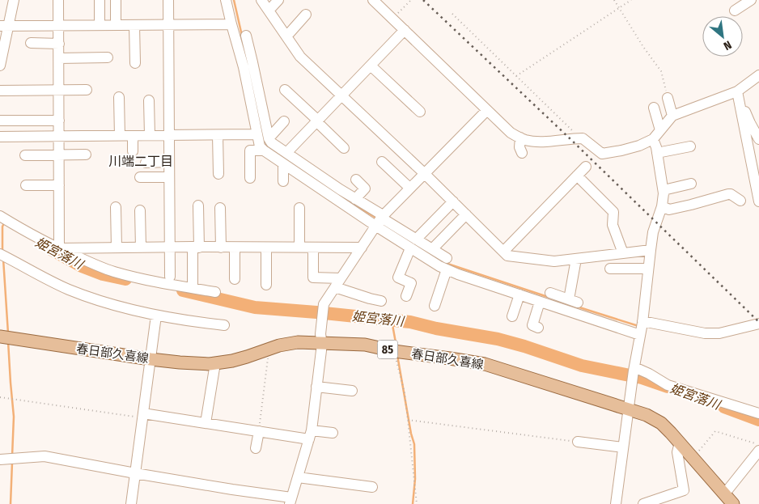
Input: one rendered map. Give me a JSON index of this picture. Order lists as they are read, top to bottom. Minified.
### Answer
{"streets":{"main road":["85","春日部久喜線"]},"districts":["川端二丁目"],"water":["姫宮落川"],"north":"bottom right"}
